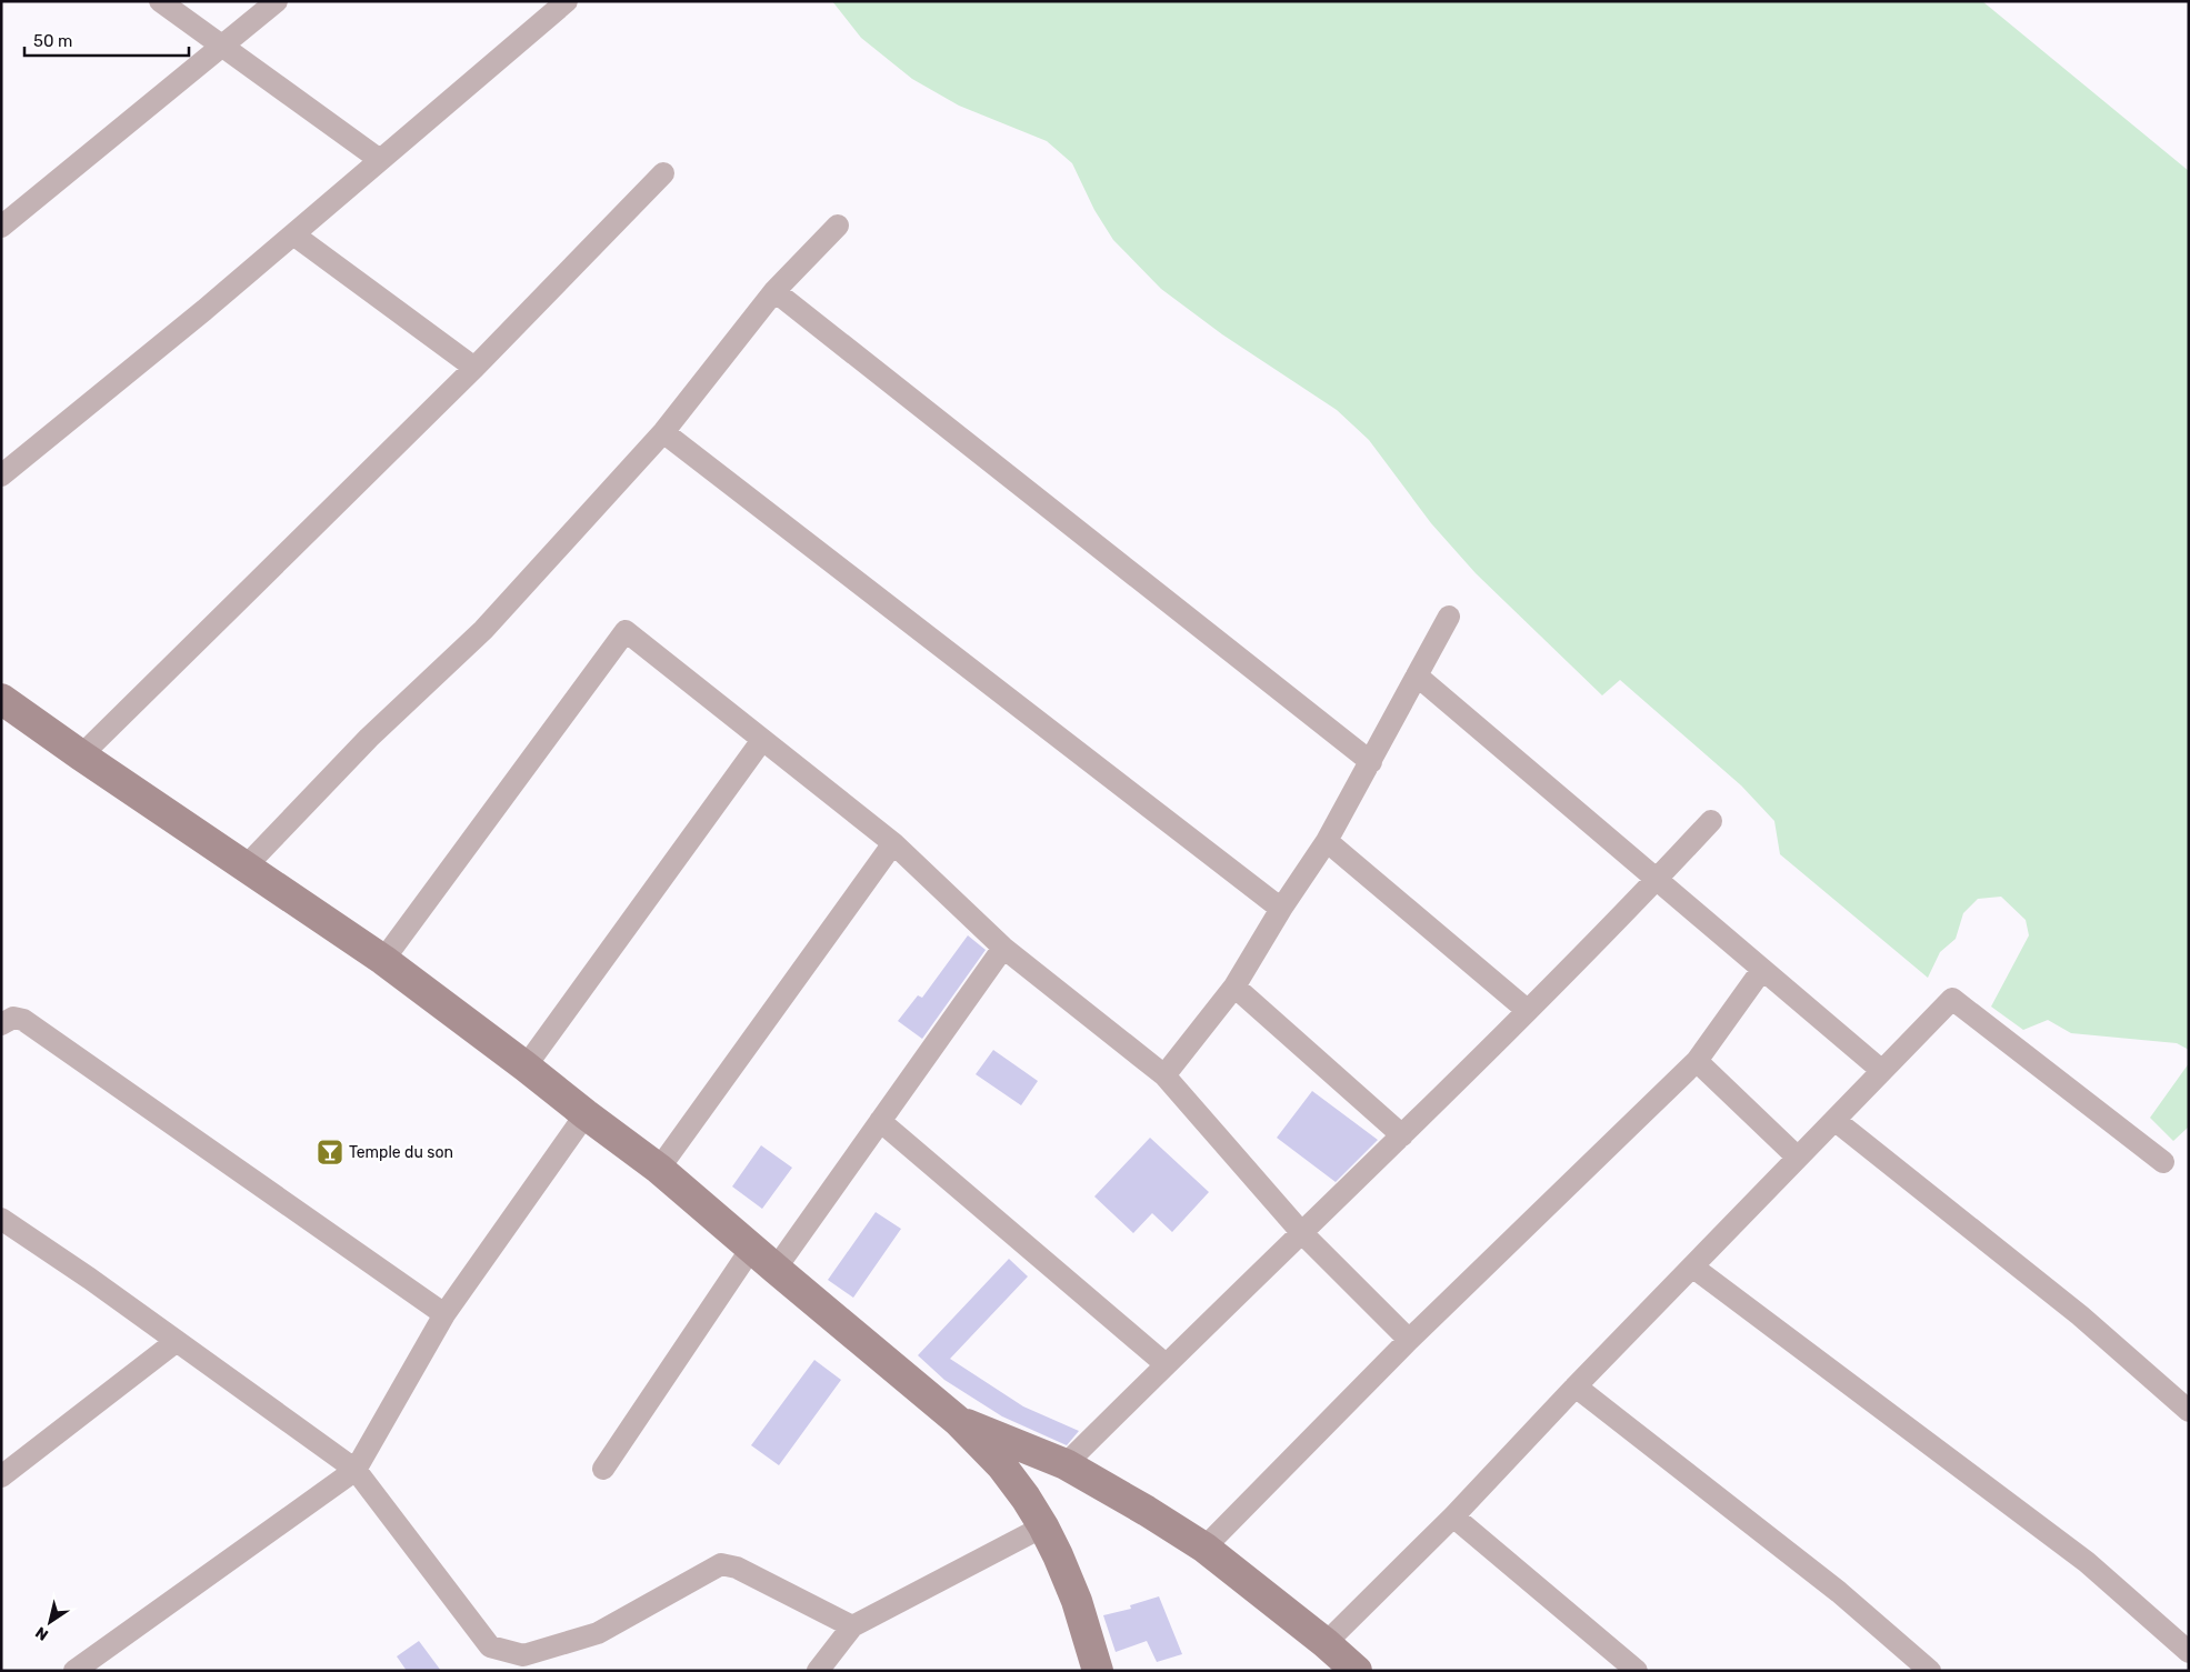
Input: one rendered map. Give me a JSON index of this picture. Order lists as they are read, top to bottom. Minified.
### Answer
{"places":{"bar":["Temple du son"]},"scale_bar":"50 m","north":"bottom left"}
